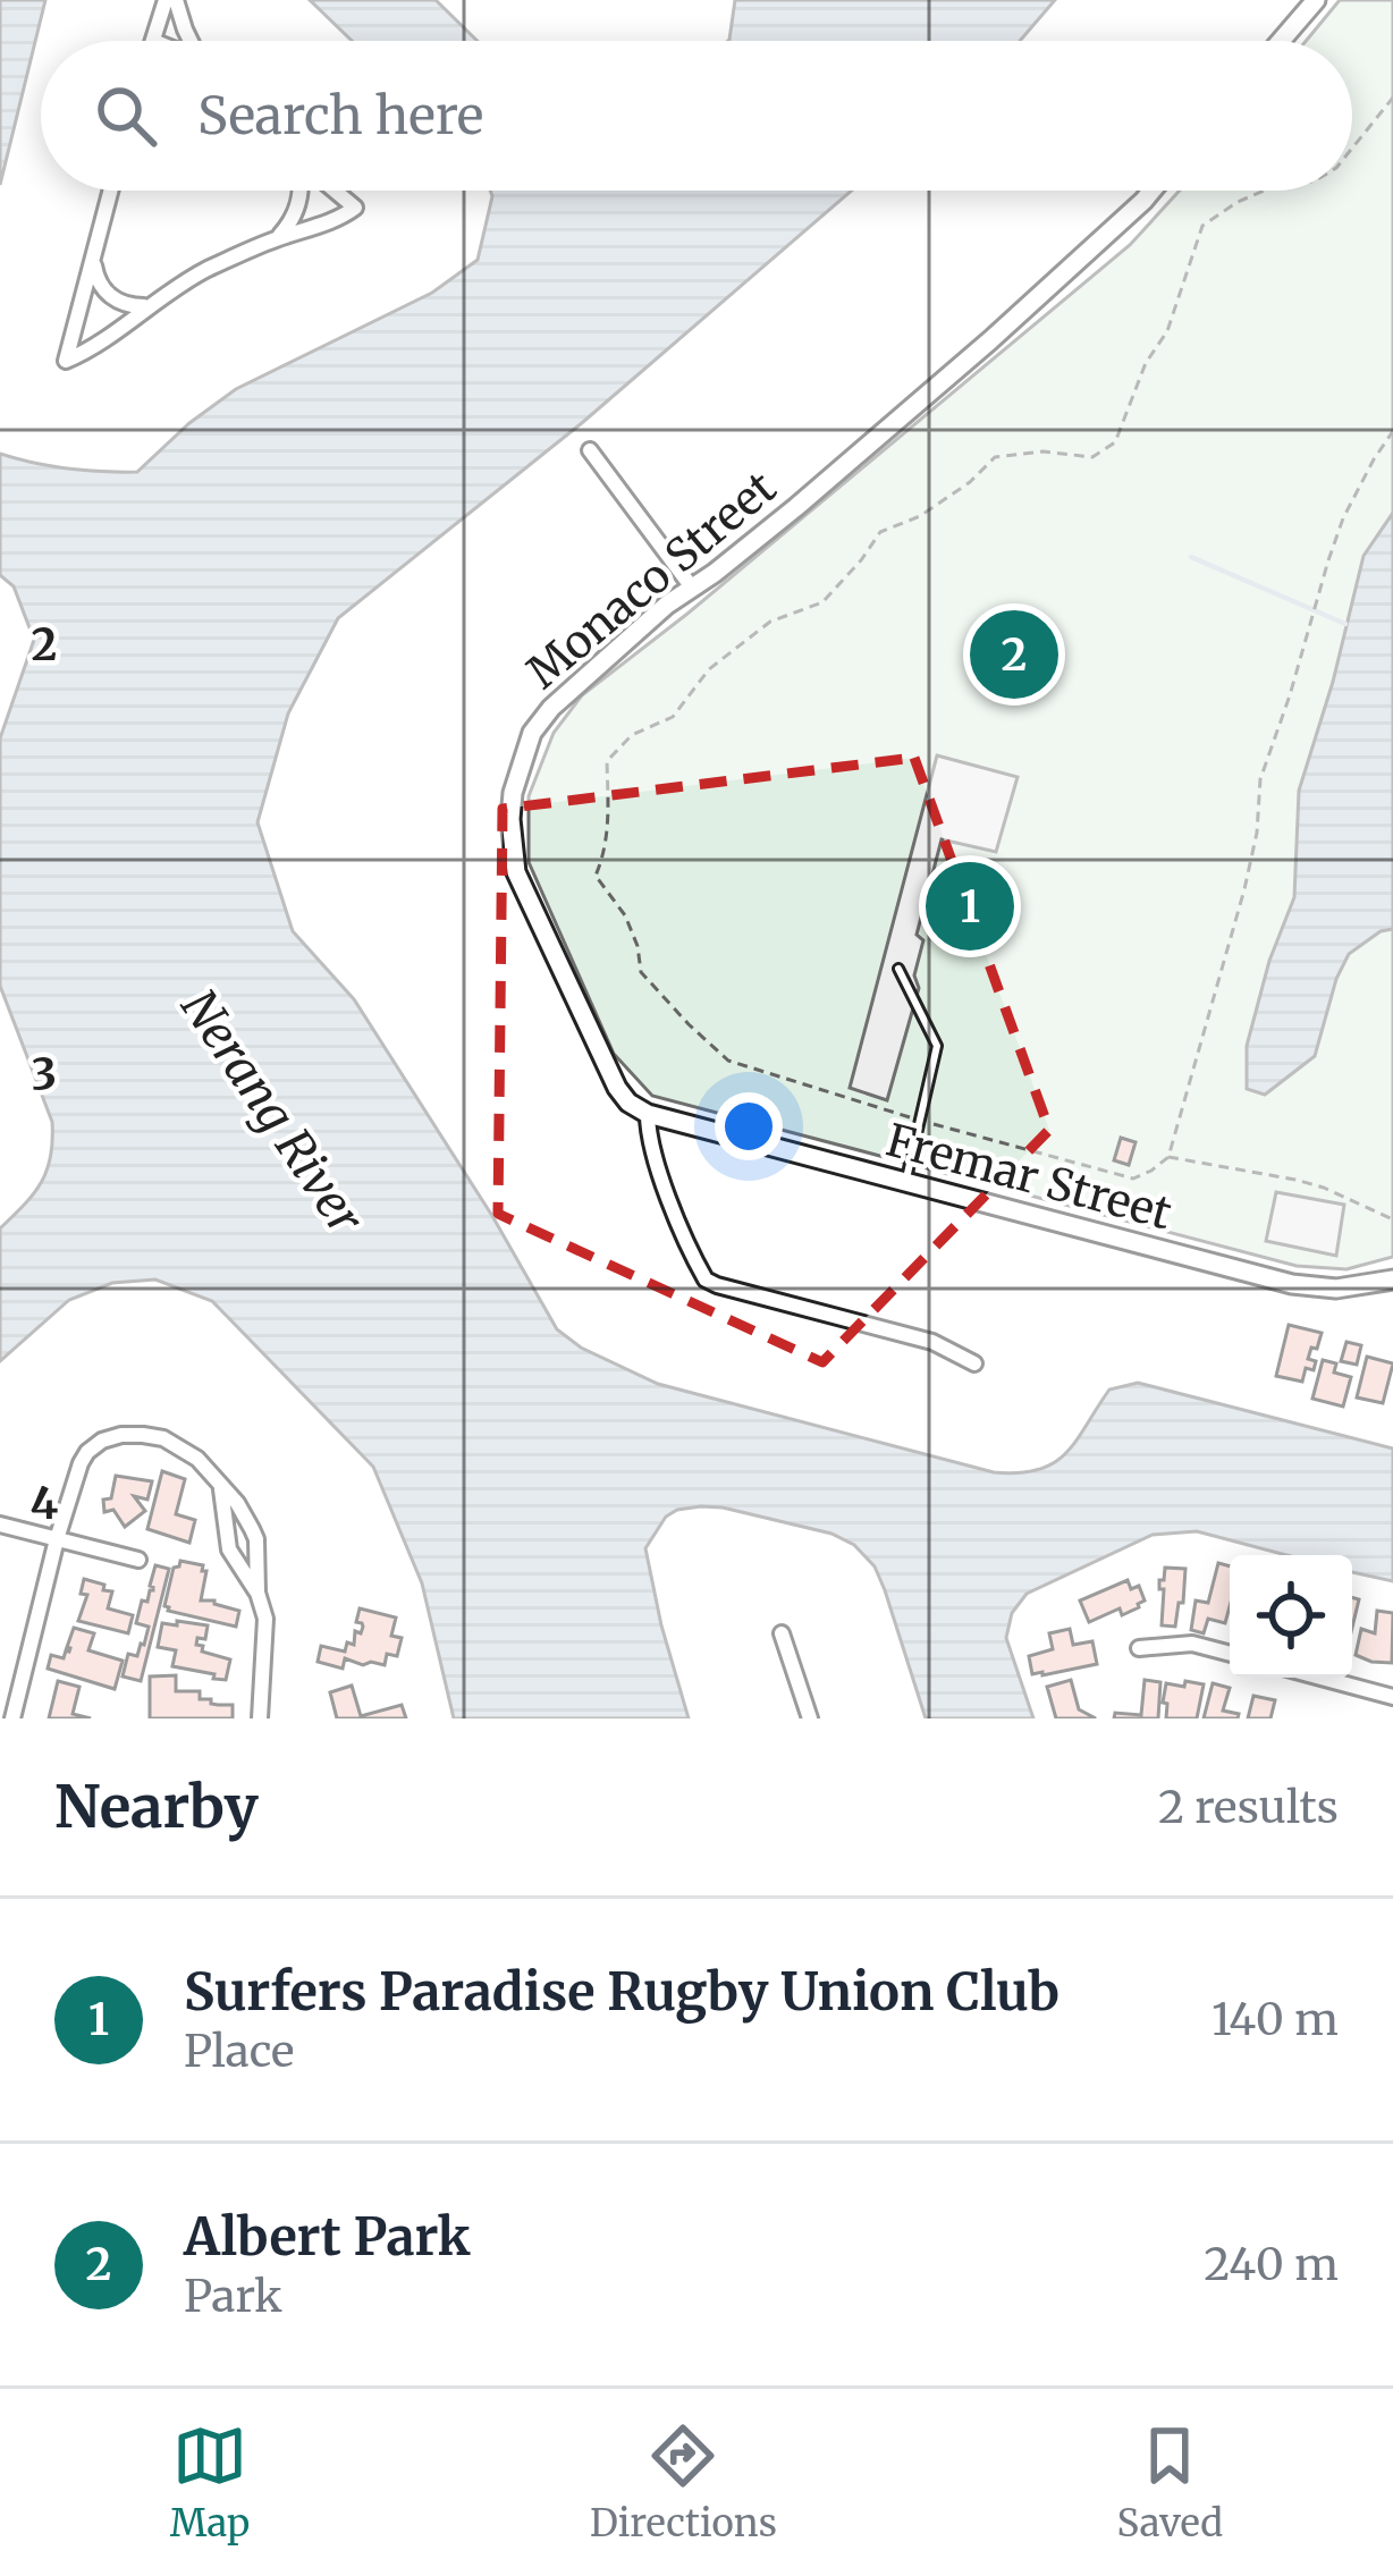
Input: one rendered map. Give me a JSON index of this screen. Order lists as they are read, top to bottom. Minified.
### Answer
{"streets":{"street":["Monaco Street","Fremar Street"]},"crossings":[["Monaco Street","Fremar Street"]],"water":["Nerang River"],"page":{"search":"Search here","pins":["2","1"],"heading":["Nearby","2 results"],"list":[{"mark":"1","name":"Surfers Paradise Rugby Union Club","note":"Place","value":"140 m"},{"mark":"2","name":"Albert Park","note":"Park","value":"240 m"}],"nav":["Map","Directions","Saved"]},"grid":{"rows":["2","3","4"]}}
